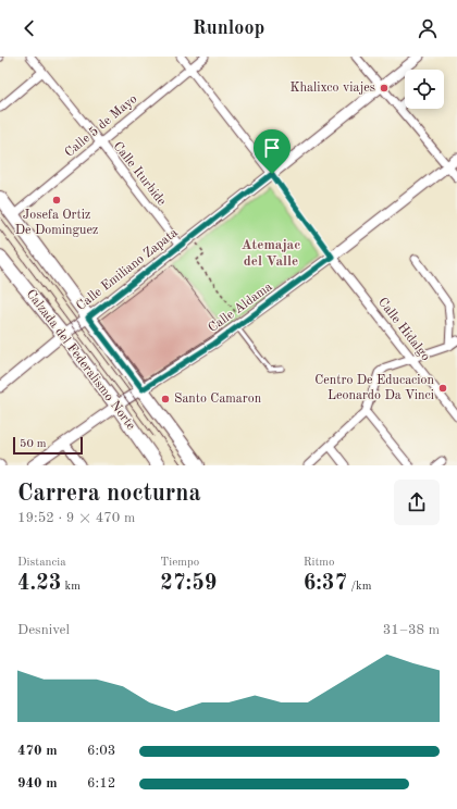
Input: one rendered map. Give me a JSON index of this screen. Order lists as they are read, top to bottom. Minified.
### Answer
{"streets":{"main road":["Calzada del Federalismo Norte"],"street":["Calle 5 de Mayo","Calle Iturbide","Calle Emiliano Zapata","Calle Aldama","Calle Hidalgo"]},"crossings":[["Calle 5 de Mayo","Calle Iturbide"],["Calle Iturbide","Calle Emiliano Zapata"],["Calle Emiliano Zapata","Calzada del Federalismo Norte"],["Calle Aldama","Calle Hidalgo"],["Calle Aldama","Calzada del Federalismo Norte"]],"districts":["Atemajac del Valle"],"places":["Khalixco viajes","Josefa Ortiz De Dominguez","Centro De Educacion Leonardo Da Vinci","Santo Camaron"],"scale_bar":"50 m","page":{"header":"Runloop","scale":"50 m","heading":["Carrera nocturna","19:52 · 9 × 470 m"],"stats":[["Distancia","4.23 km"],["Tiempo","27:59"],["Ritmo","6:37 /km"]],"chart":["Desnivel","31–38 m"],"list":[{"name":"470 m","note":"6:03"},{"name":"940 m","note":"6:12"}]}}
